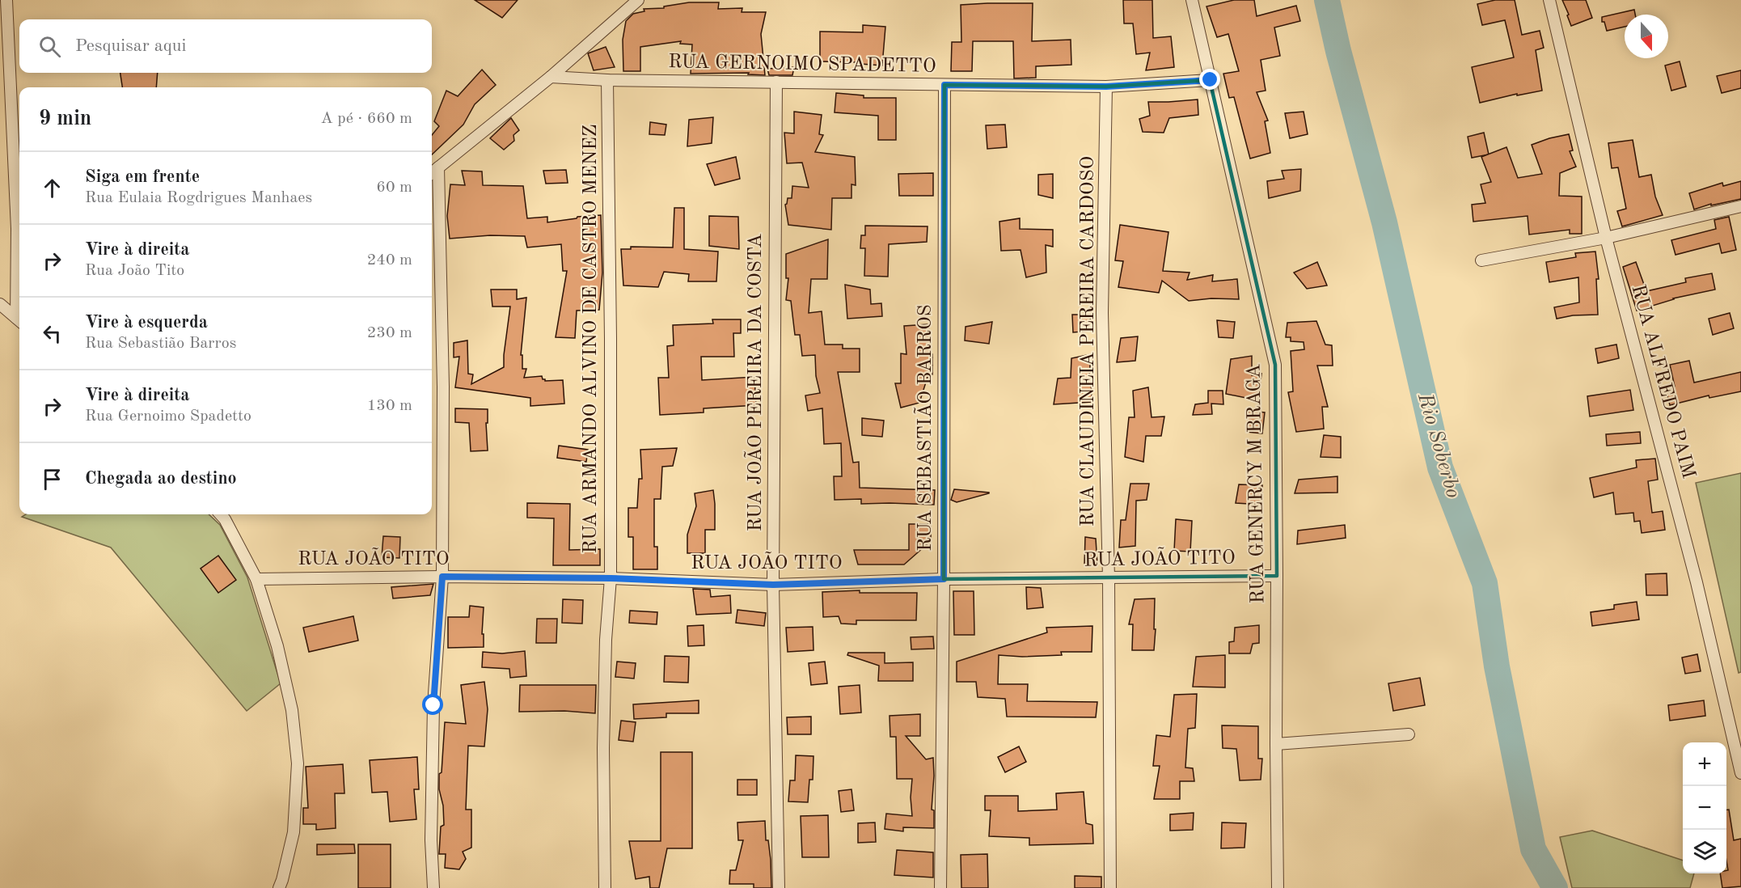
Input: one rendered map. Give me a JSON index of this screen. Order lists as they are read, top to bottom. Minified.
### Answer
{"streets":{"street":["RUA GERNOIMO SPADETTO","RUA ARMANDO ALVINO DE CASTRO MENEZ","RUA CLAUDINEIA PEREIRA CARDOSO","RUA ALFREDO PAIM","RUA JOÃO PEREIRA DA COSTA","RUA SEBASTIÃO BARROS","RUA GENERCY M BRAGA","RUA JOÃO TITO"]},"crossings":[["RUA GERNOIMO SPADETTO","RUA ARMANDO ALVINO DE CASTRO MENEZ"],["RUA GERNOIMO SPADETTO","RUA CLAUDINEIA PEREIRA CARDOSO"],["RUA GERNOIMO SPADETTO","RUA JOÃO PEREIRA DA COSTA"],["RUA GERNOIMO SPADETTO","RUA SEBASTIÃO BARROS"],["RUA GERNOIMO SPADETTO","RUA GENERCY M BRAGA"],["RUA ARMANDO ALVINO DE CASTRO MENEZ","RUA JOÃO TITO"],["RUA CLAUDINEIA PEREIRA CARDOSO","RUA JOÃO TITO"],["RUA JOÃO PEREIRA DA COSTA","RUA JOÃO TITO"],["RUA SEBASTIÃO BARROS","RUA JOÃO TITO"],["RUA GENERCY M BRAGA","RUA JOÃO TITO"]],"water":["Rio Soberbo"],"north":"bottom","page":{"search":"Pesquisar aqui","heading":["9 min","A pé · 660 m"],"list":[["Siga em frente","Rua Eulaia Rogdrigues Manhaes","60 m"],["Vire à direita","Rua João Tito","240 m"],["Vire à esquerda","Rua Sebastião Barros","230 m"],["Vire à direita","Rua Gernoimo Spadetto","130 m"],"Chegada ao destino"],"map_buttons":["+","−"]}}
